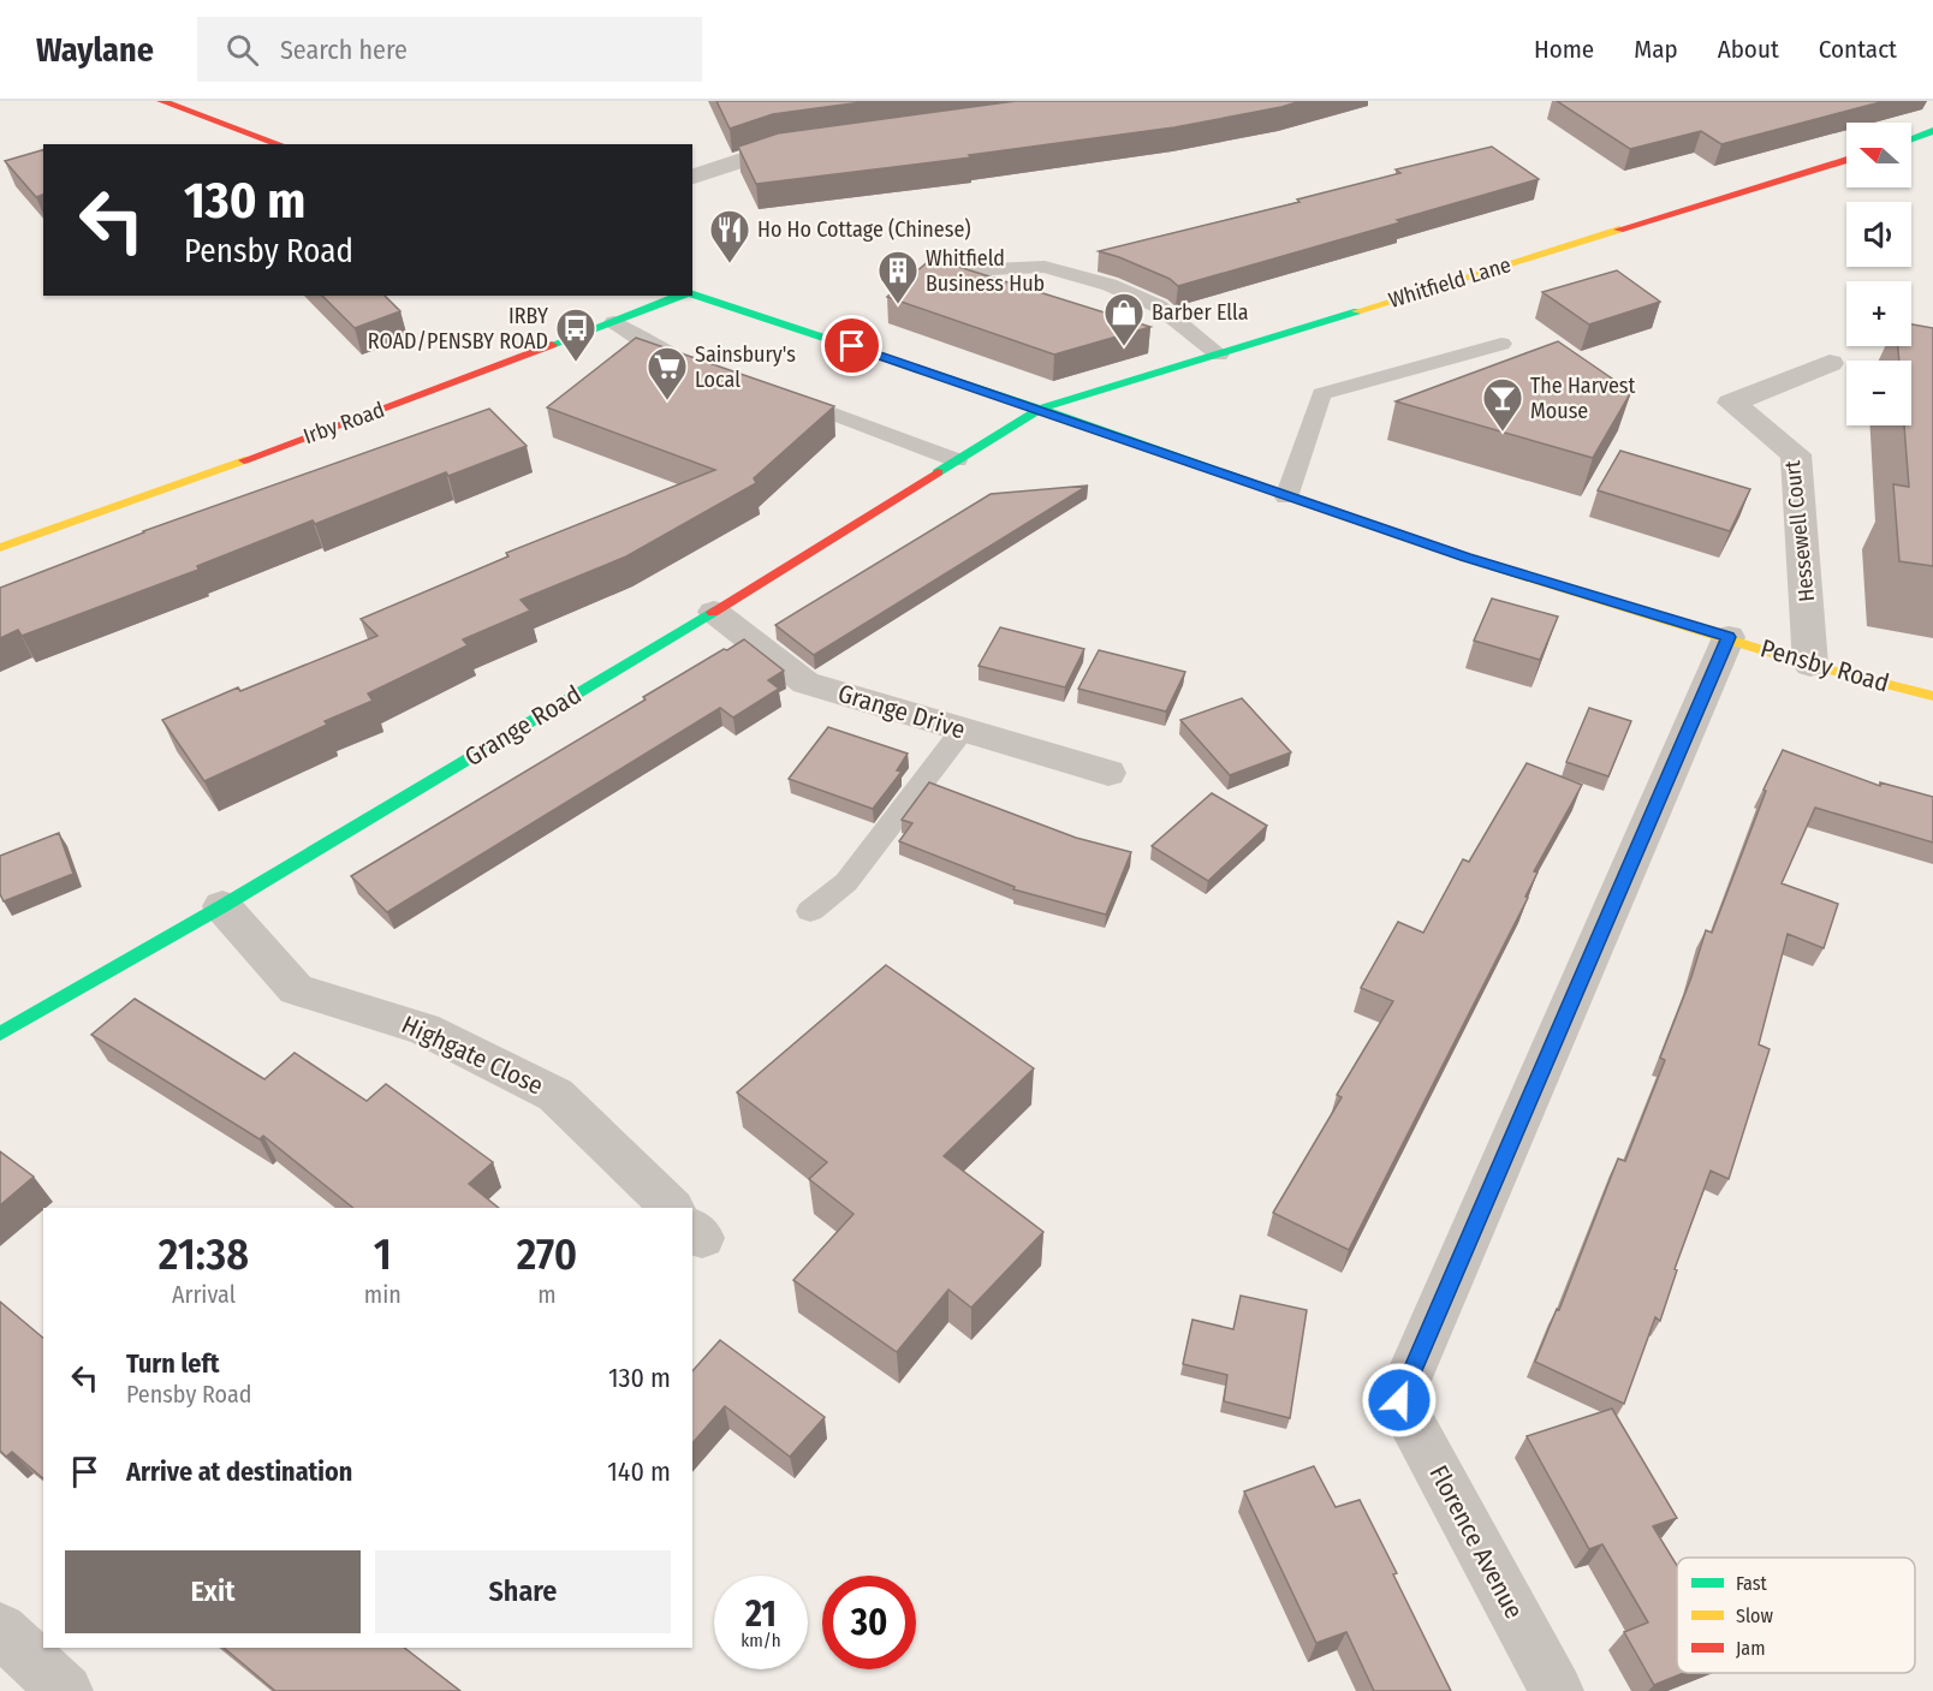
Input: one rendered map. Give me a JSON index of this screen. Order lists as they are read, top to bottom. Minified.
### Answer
{"streets":{"street":["Whitfield Lane","Irby Road","Hessewell Court","Pensby Road","Grange Drive","Grange Road","Highgate Close","Florence Avenue"]},"crossings":[["Whitfield Lane","Pensby Road"],["Whitfield Lane","Grange Road"],["Hessewell Court","Pensby Road"],["Pensby Road","Grange Road"],["Pensby Road","Florence Avenue"],["Grange Drive","Grange Road"],["Grange Road","Highgate Close"]],"places":{"restaurant":["Ho Ho Cottage (Chinese)"],"building":["Whitfield Business Hub"],"shop":["Barber Ella"],"bus stop":["IRBY ROAD/PENSBY ROAD"],"supermarket":["Sainsbury's Local"],"bar":["The Harvest Mouse"]},"legend":["Fast","Slow","Jam"],"north":"left","page":{"header":"Waylane","search":"Search here","nav":["Home","Map","About","Contact"],"map_buttons":["+","−"],"turn":["130 m","Pensby Road"],"eta":["21:38","Arrival","1","min","270","m"],"list":[{"name":"Turn left","note":"Pensby Road","value":"130 m"},{"name":"Arrive at destination","value":"140 m"}],"buttons":["Exit","Share"],"speed":"21 km/h","limit":"30"}}
